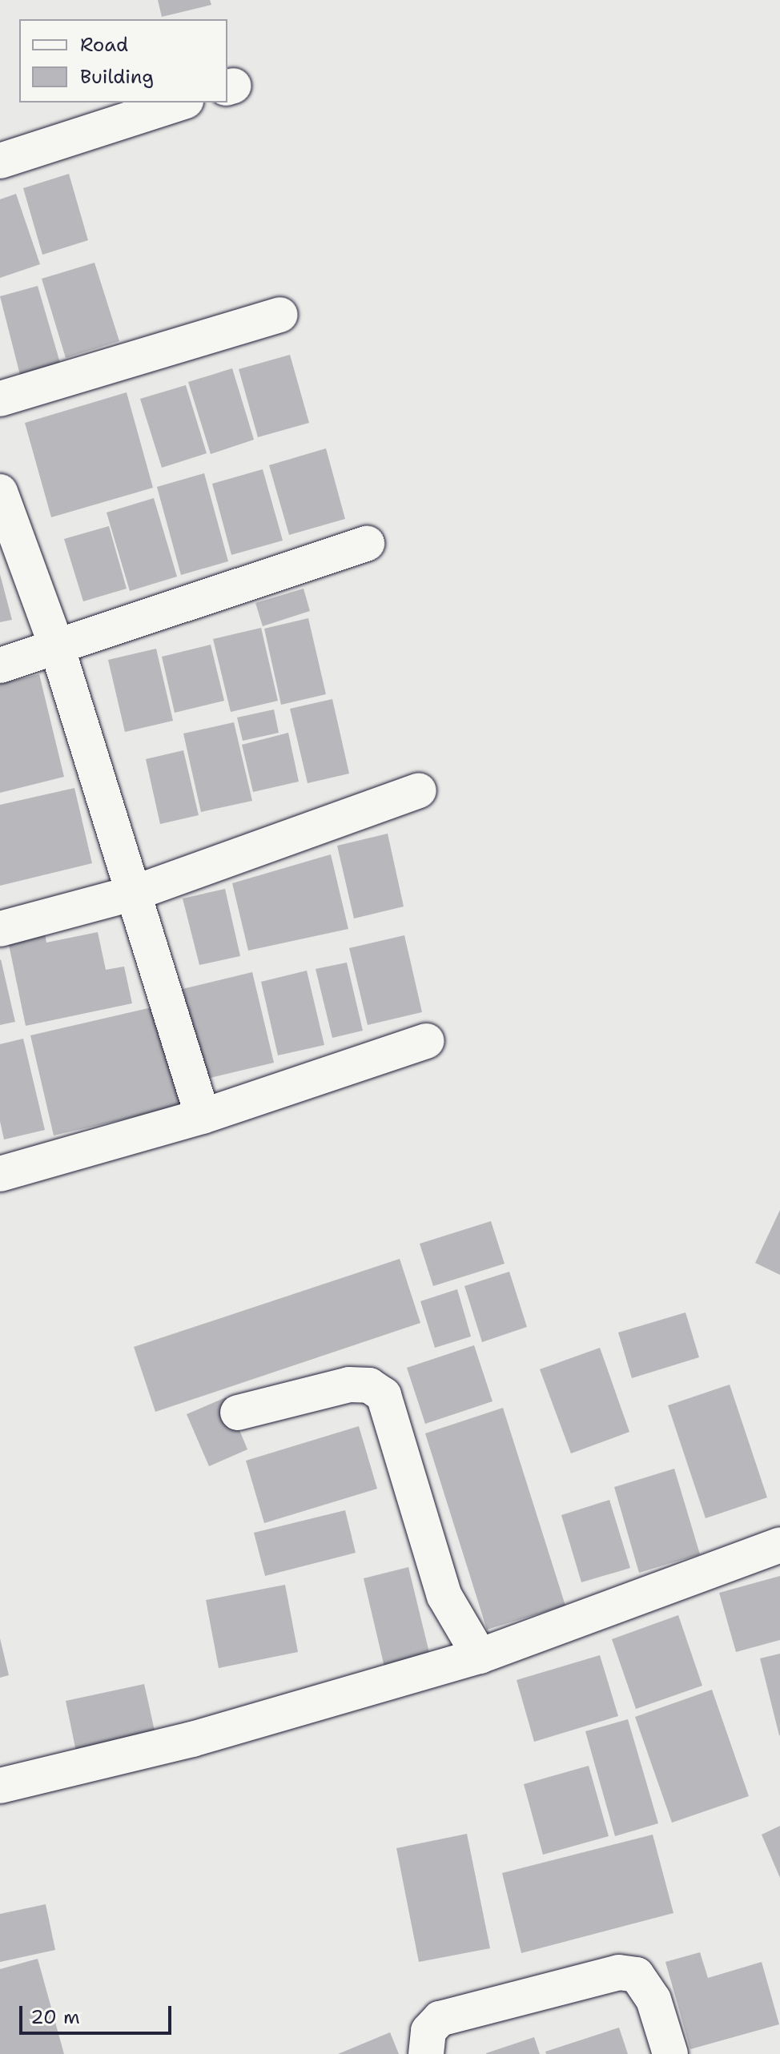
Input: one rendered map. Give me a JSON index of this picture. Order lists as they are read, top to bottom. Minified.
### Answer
{"legend":["Road","Building"],"scale_bar":"20 m"}
